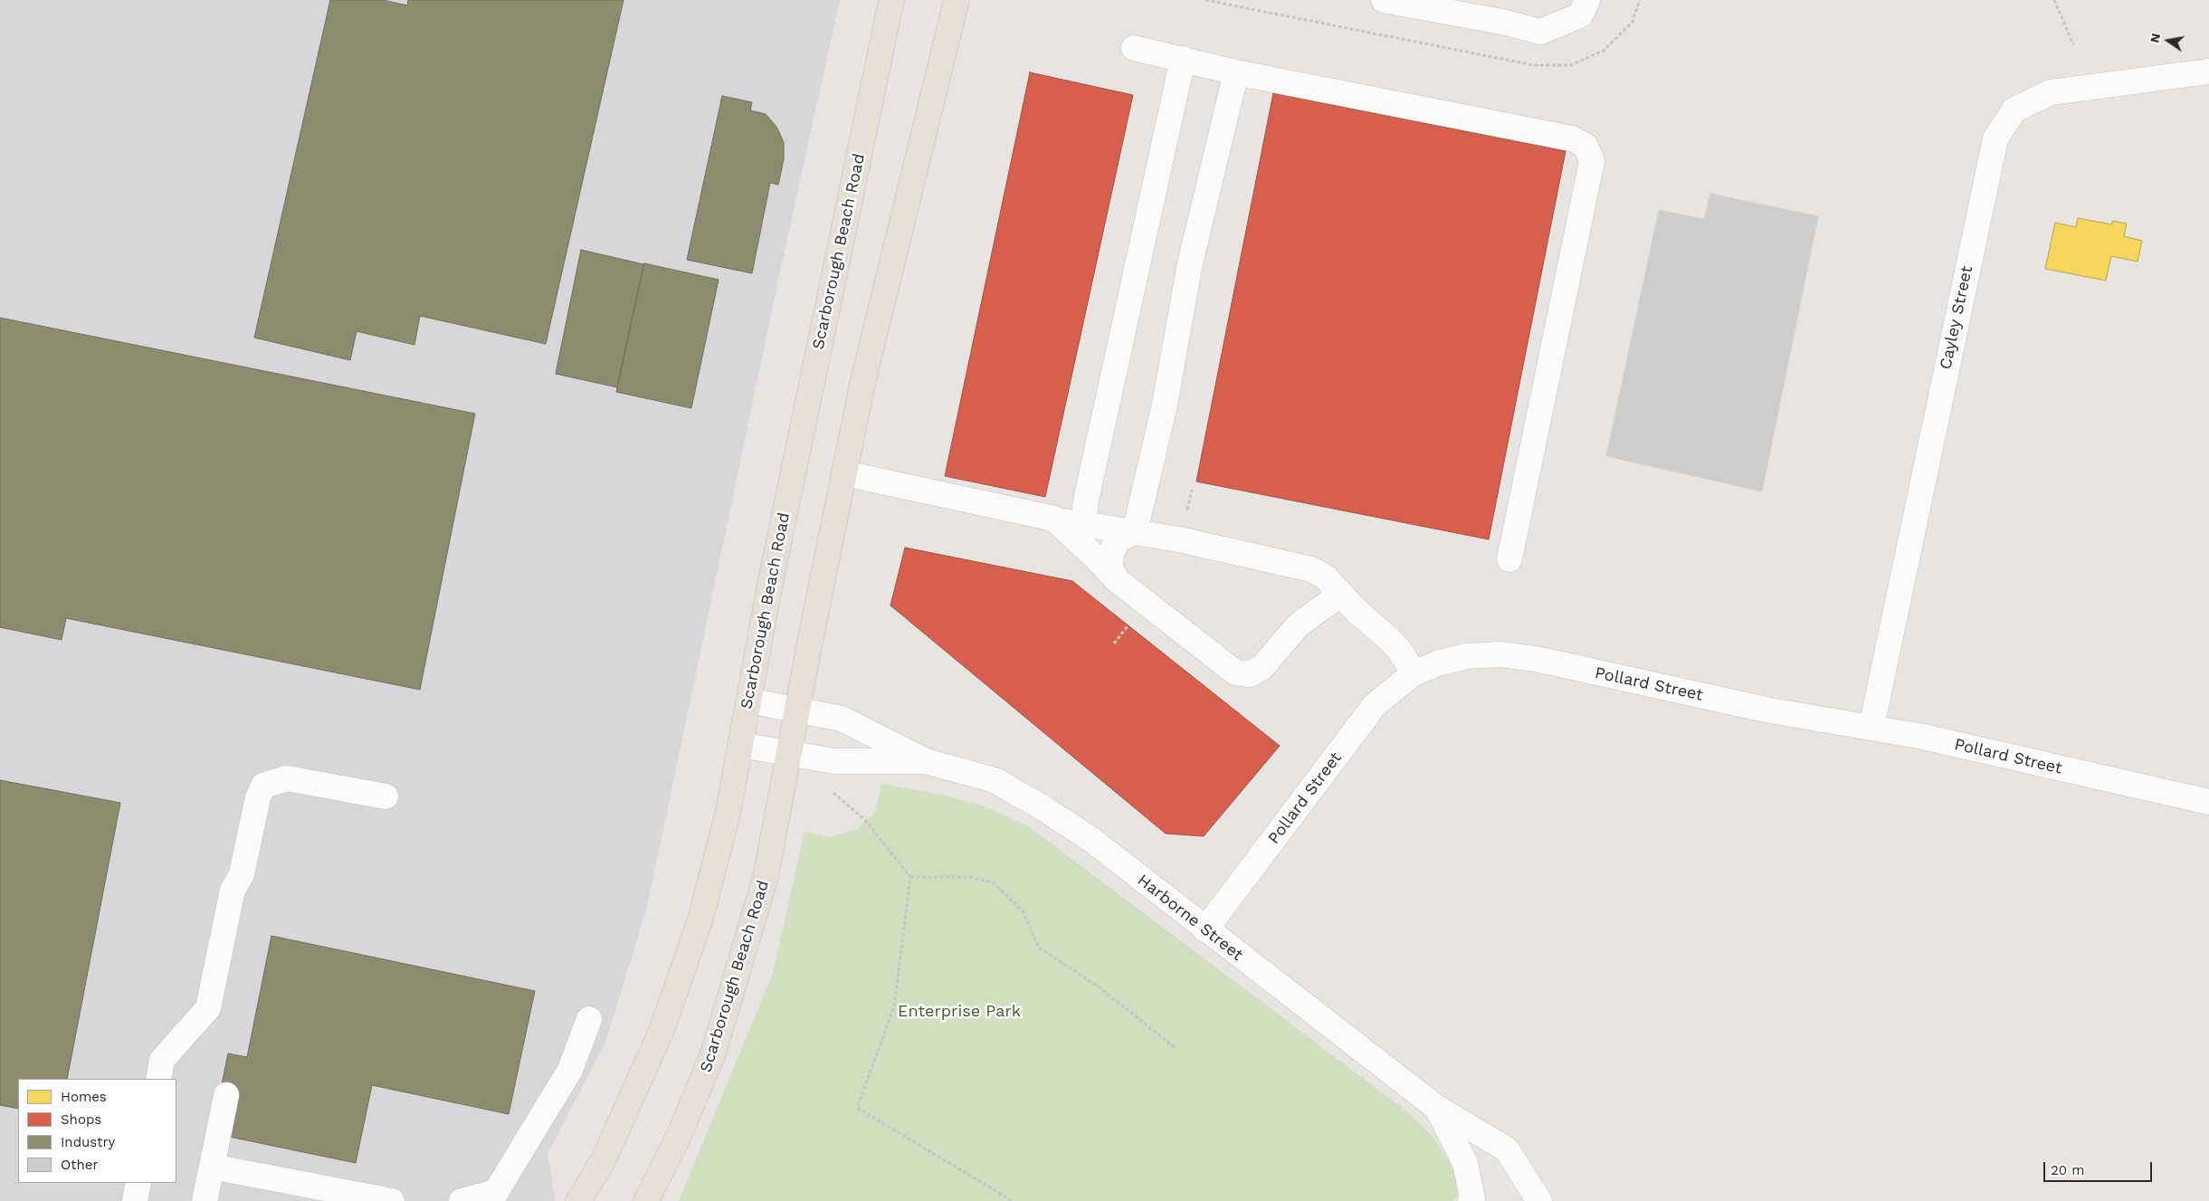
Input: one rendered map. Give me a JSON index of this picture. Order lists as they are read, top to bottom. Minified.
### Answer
{"streets":{"main road":["Scarborough Beach Road"],"street":["Cayley Street","Pollard Street","Harborne Street"]},"crossings":[["Scarborough Beach Road","Harborne Street"],["Cayley Street","Pollard Street"],["Pollard Street","Harborne Street"]],"parks":["Enterprise Park"],"legend":["Homes","Shops","Industry","Other"],"scale_bar":"20 m","north":"left"}
